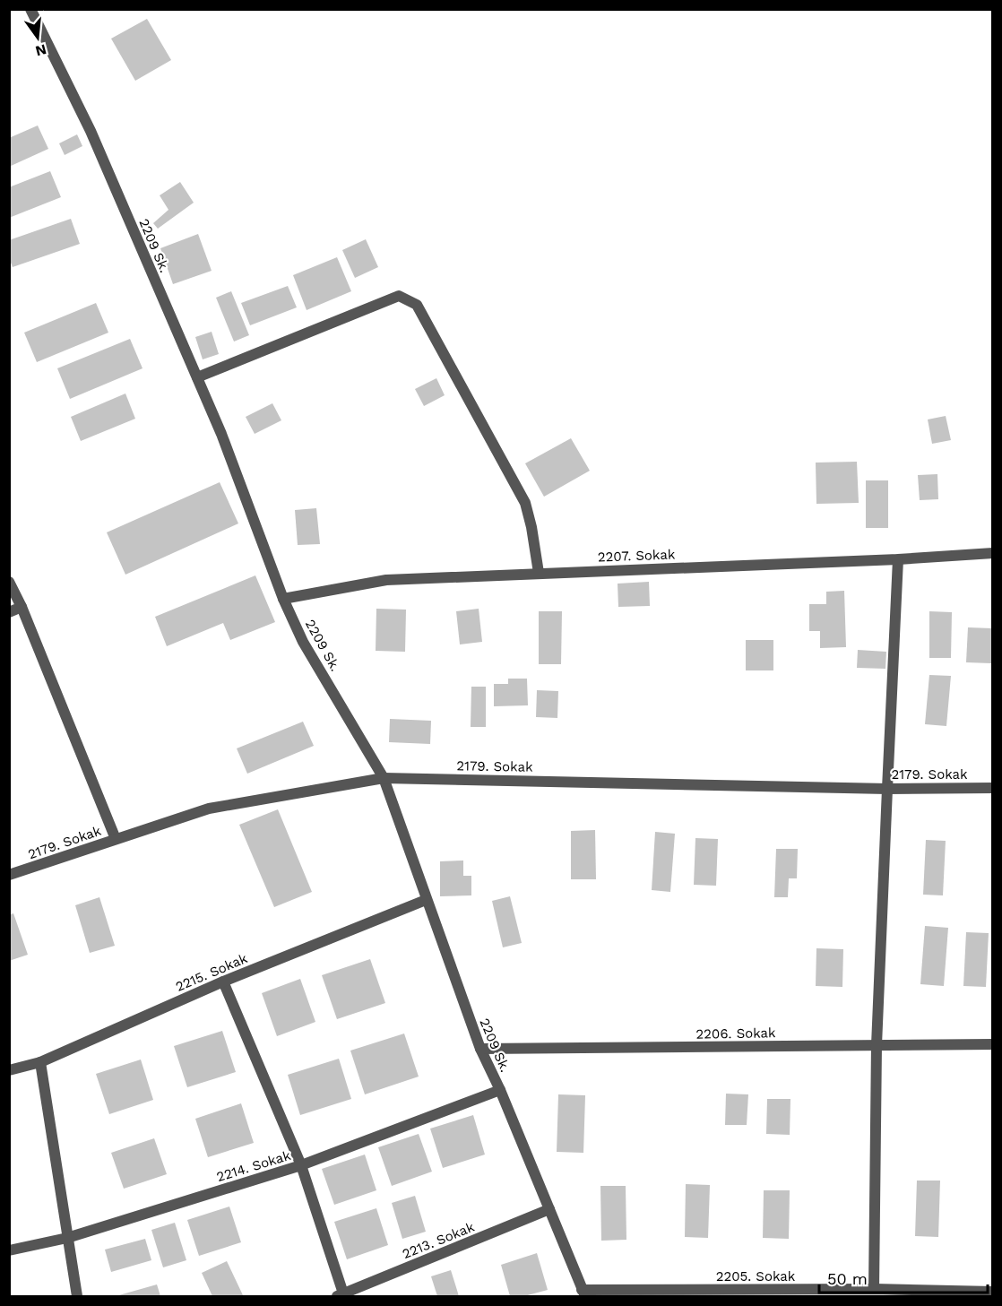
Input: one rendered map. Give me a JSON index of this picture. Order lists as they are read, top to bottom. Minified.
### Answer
{"streets":{"street":["2209 Sk.","2207. Sokak","2179. Sokak","2215. Sokak","2206. Sokak","2214. Sokak","2213. Sokak","2205. Sokak"]},"crossings":[["2209 Sk.","2207. Sokak"],["2209 Sk.","2179. Sokak"],["2209 Sk.","2215. Sokak"],["2209 Sk.","2206. Sokak"],["2209 Sk.","2214. Sokak"],["2209 Sk.","2213. Sokak"],["2209 Sk.","2205. Sokak"]],"scale_bar":"50 m","north":"bottom"}
